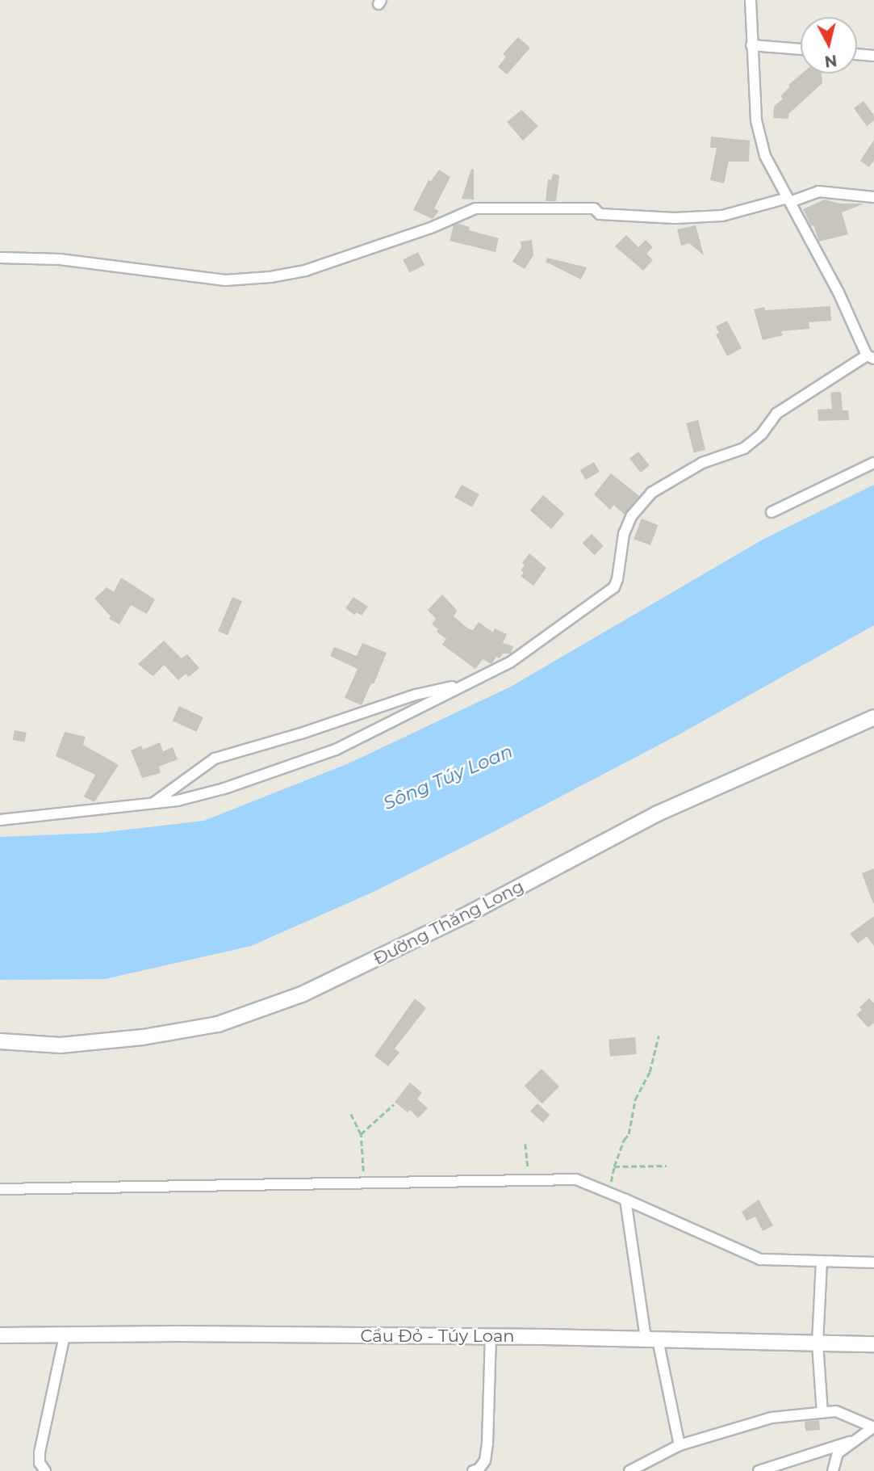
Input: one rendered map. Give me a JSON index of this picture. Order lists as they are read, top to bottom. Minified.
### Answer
{"streets":{"street":["Đường Thăng Long","Cầu Đỏ - Túy Loan"]},"water":["Sông Túy Loan"],"north":"bottom"}
